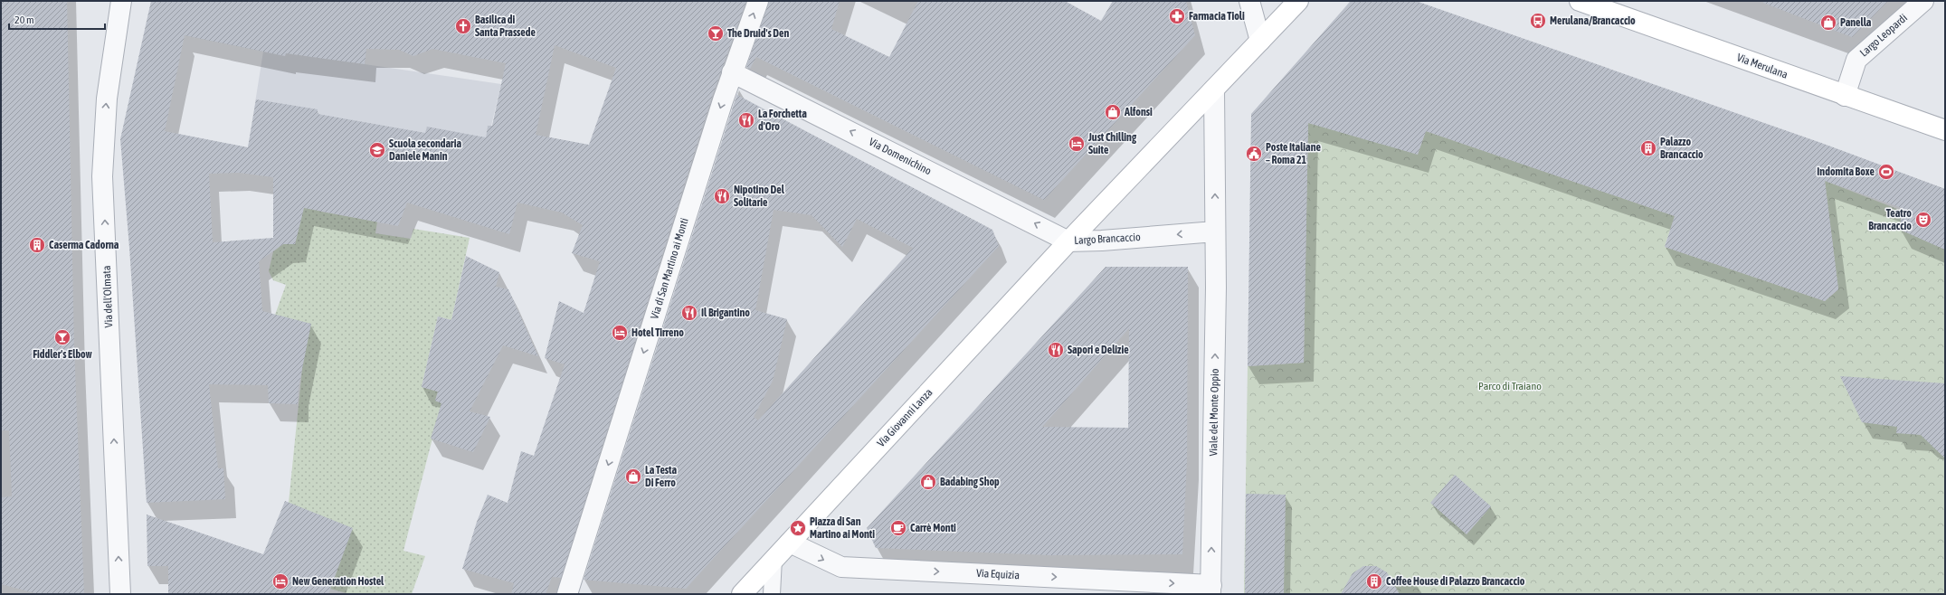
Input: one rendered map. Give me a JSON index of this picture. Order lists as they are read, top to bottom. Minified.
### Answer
{"streets":{"street":["Largo Leopardi","Via Merulana","Via Domenichino","Largo Brancaccio","Via di San Martino ai Monti","Via dell'Olmata","Viale del Monte Oppio","Via Giovanni Lanza","Via Equizia"]},"crossings":[["Largo Leopardi","Via Merulana"],["Via Domenichino","Largo Brancaccio"],["Via Domenichino","Via di San Martino ai Monti"],["Via Domenichino","Via Giovanni Lanza"],["Largo Brancaccio","Viale del Monte Oppio"],["Largo Brancaccio","Via Giovanni Lanza"],["Viale del Monte Oppio","Via Equizia"],["Via Giovanni Lanza","Via Equizia"]],"one_way":["Via Domenichino","Via dell'Olmata","Viale del Monte Oppio","Via Equizia"],"parks":["Parco di Traiano"],"places":{"pharmacy":["Farmacia Tioli"],"bus stop":["Merulana/Brancaccio"],"shop":["Panella","Alfonsi","La Testa Di Ferro","Badabing Shop"],"church":["Basilica di Santa Prassede"],"bar":["The Druid's Den","Fiddler's Elbow"],"restaurant":["La Forchetta d'Oro","Nipotino Del Solitarie","Il Brigantino","Sapori e Delizie"],"hotel":["Just Chilling Suite","Hotel Tirreno","New Generation Hostel"],"building":["Palazzo Brancaccio","Caserma Cadorna","Coffee House di Palazzo Brancaccio"],"school or university":["Scuola secondaria Daniele Manin"],"public building":["Poste Italiane – Roma 21"],"sports":["Indomita Boxe"],"theatre":["Teatro Brancaccio"],"place":["Piazza di San Martino ai Monti"],"cafe":["Carrè Monti"]},"scale_bar":"20 m"}
